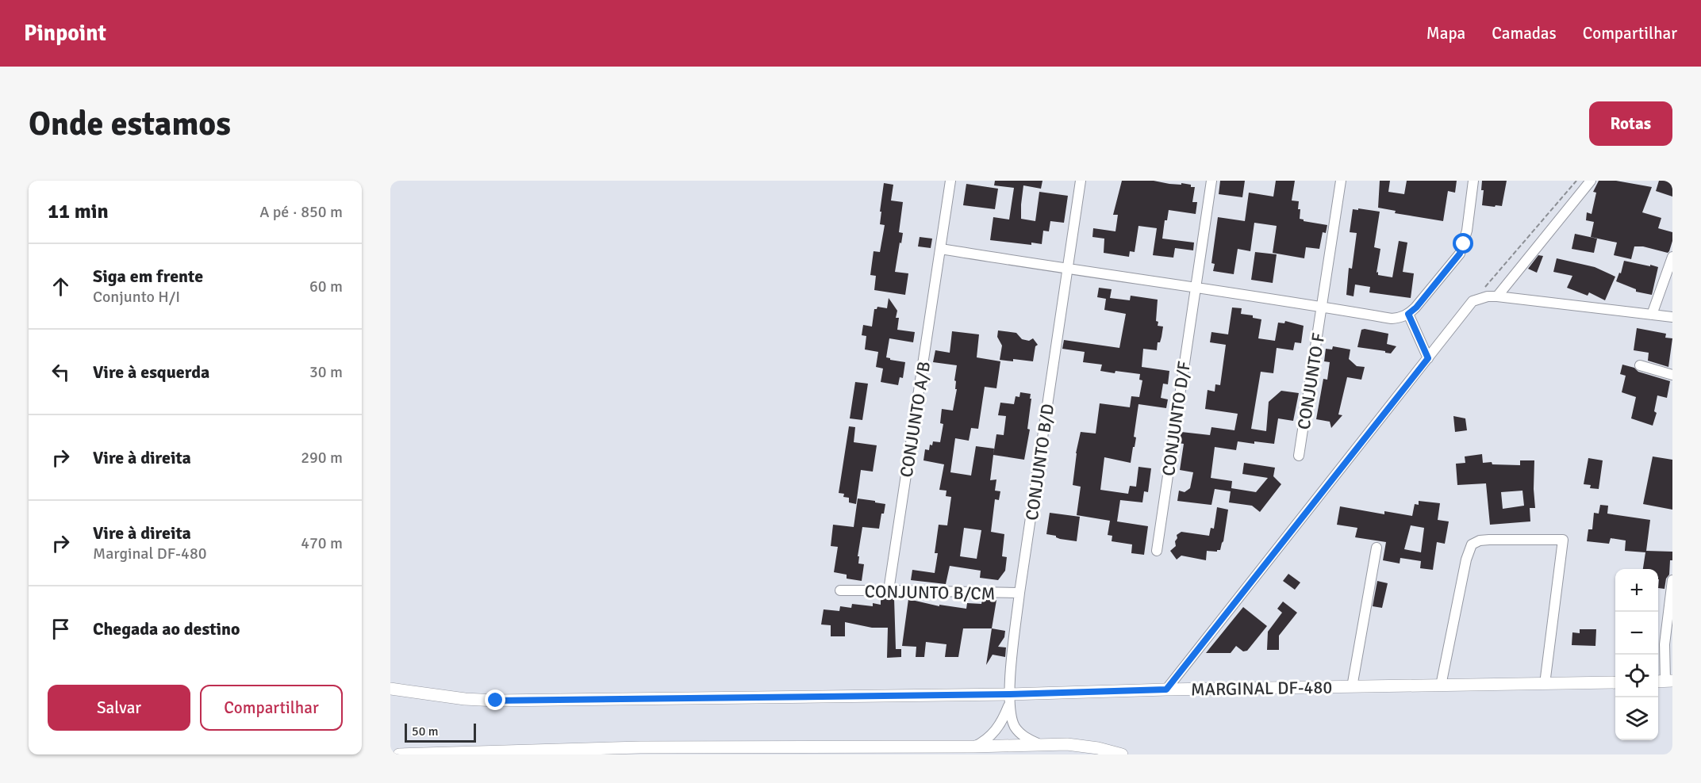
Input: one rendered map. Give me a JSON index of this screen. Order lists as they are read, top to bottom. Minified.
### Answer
{"streets":{"street":["CONJUNTO F","CONJUNTO D/F","CONJUNTO A/B","CONJUNTO B/D","CONJUNTO B/CM","MARGINAL DF-480"]},"crossings":[["CONJUNTO A/B","CONJUNTO B/CM"],["CONJUNTO B/D","CONJUNTO B/CM"],["CONJUNTO B/D","MARGINAL DF-480"]],"scale_bar":"50 m","page":{"header":"Pinpoint","nav":["Mapa","Camadas","Compartilhar"],"buttons":["Rotas",["Salvar","Compartilhar"]],"title":"Onde estamos","heading":["11 min","A pé · 850 m"],"list":[["Siga em frente","Conjunto H/I","60 m"],["Vire à esquerda","30 m"],["Vire à direita","290 m"],["Vire à direita","Marginal DF-480","470 m"],"Chegada ao destino"],"map_buttons":["+","−"],"scale":"50 m"}}
